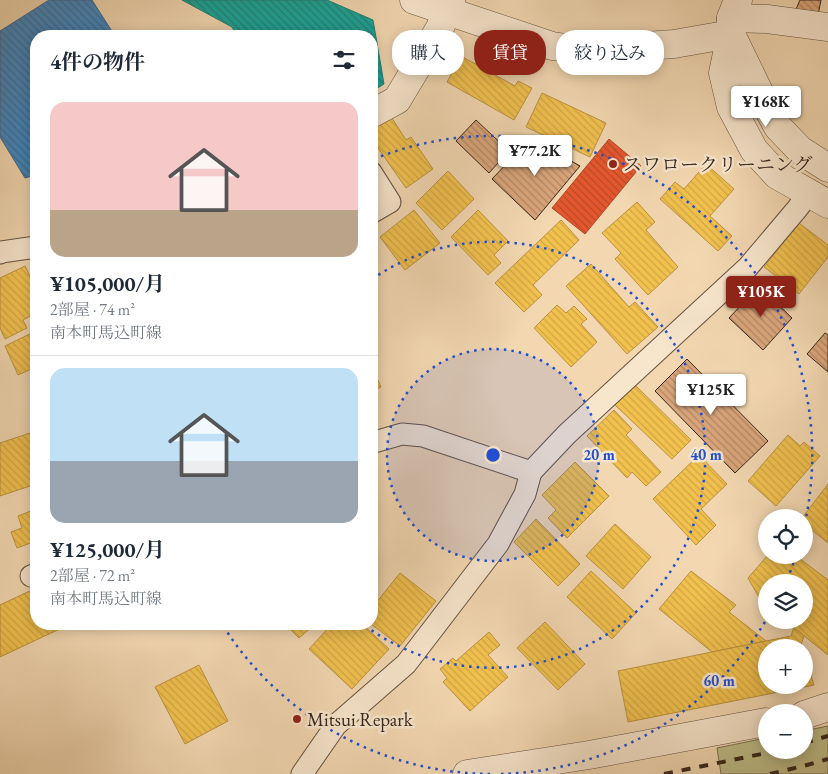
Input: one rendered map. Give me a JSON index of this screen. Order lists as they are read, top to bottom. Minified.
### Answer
{"places":["スワロークリーニング","Mitsui Repark"],"page":{"chip":["購入","賃貸","絞り込み"],"heading":"4件の物件","price":["¥168K","¥77.2K","¥105K","¥125K"],"list":[{"name":"¥105,000/月","note":"2部屋 · 74 m² · 南本町馬込町線"},{"name":"¥125,000/月","note":"2部屋 · 72 m² · 南本町馬込町線"}],"map_buttons":["+","−"]},"rings":["20 m","40 m","60 m"]}
